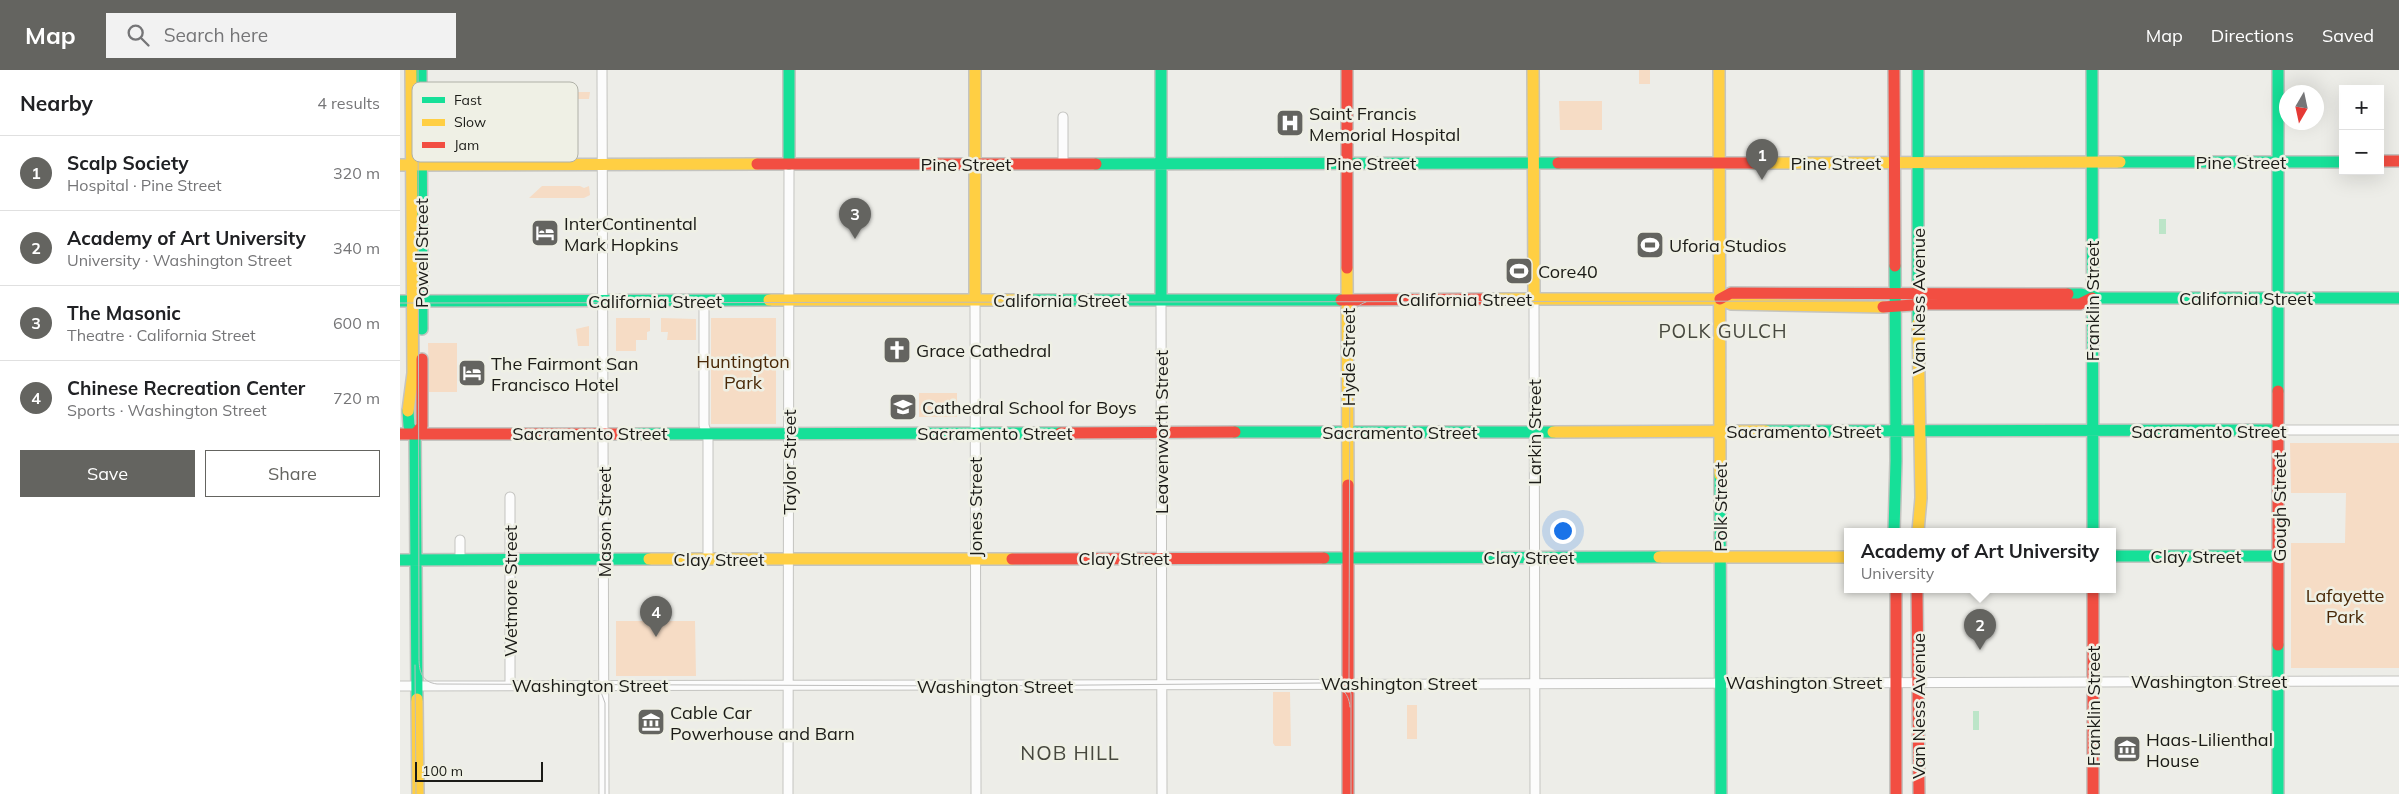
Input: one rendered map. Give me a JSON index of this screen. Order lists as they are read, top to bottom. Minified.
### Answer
{"streets":{"main road":["Pine Street","Powell Street","California Street","Van Ness Avenue","Franklin Street","Hyde Street","Sacramento Street","Leavenworth Street","Larkin Street","Taylor Street","Jones Street","Polk Street","Gough Street","Clay Street"],"street":["Mason Street","Wetmore Street","Washington Street"]},"crossings":[["Pine Street","Powell Street"],["Pine Street","Van Ness Avenue"],["Pine Street","Franklin Street"],["Pine Street","Hyde Street"],["Pine Street","Leavenworth Street"],["Pine Street","Larkin Street"],["Pine Street","Taylor Street"],["Pine Street","Jones Street"],["Pine Street","Polk Street"],["Pine Street","Gough Street"],["Pine Street","Mason Street"],["Powell Street","California Street"],["Powell Street","Sacramento Street"],["Powell Street","Clay Street"],["Powell Street","Washington Street"],["California Street","Van Ness Avenue"],["California Street","Franklin Street"],["California Street","Hyde Street"],["California Street","Leavenworth Street"],["California Street","Larkin Street"],["California Street","Taylor Street"],["California Street","Jones Street"],["California Street","Polk Street"],["California Street","Gough Street"],["California Street","Mason Street"],["Van Ness Avenue","Sacramento Street"],["Van Ness Avenue","Washington Street"],["Franklin Street","Sacramento Street"],["Franklin Street","Washington Street"],["Hyde Street","Sacramento Street"],["Hyde Street","Clay Street"],["Hyde Street","Washington Street"],["Sacramento Street","Leavenworth Street"],["Sacramento Street","Larkin Street"],["Sacramento Street","Taylor Street"],["Sacramento Street","Jones Street"],["Sacramento Street","Polk Street"],["Sacramento Street","Gough Street"],["Sacramento Street","Mason Street"],["Leavenworth Street","Clay Street"],["Leavenworth Street","Washington Street"],["Larkin Street","Clay Street"],["Larkin Street","Washington Street"],["Taylor Street","Clay Street"],["Taylor Street","Washington Street"],["Jones Street","Clay Street"],["Jones Street","Washington Street"],["Polk Street","Clay Street"],["Polk Street","Washington Street"],["Gough Street","Clay Street"],["Gough Street","Washington Street"],["Mason Street","Clay Street"],["Mason Street","Washington Street"],["Clay Street","Wetmore Street"],["Wetmore Street","Washington Street"]],"districts":["POLK GULCH","NOB HILL"],"parks":["Huntington Park","Lafayette Park"],"places":{"hospital":["Saint Francis Memorial Hospital"],"hotel":["InterContinental Mark Hopkins","The Fairmont San Francisco Hotel"],"sports":["Uforia Studios","Core40"],"church":["Grace Cathedral"],"school or university":["Cathedral School for Boys"],"museum":["Cable Car Powerhouse and Barn","Haas-Lilienthal House"]},"legend":["Fast","Slow","Jam"],"scale_bar":"100 m","north":"bottom","page":{"header":"Map","search":"Search here","nav":["Map","Directions","Saved"],"heading":["Nearby","4 results"],"map_buttons":["+","−"],"list":[{"mark":"1","name":"Scalp Society","note":"Hospital · Pine Street","value":"320 m"},{"mark":"2","name":"Academy of Art University","note":"University · Washington Street","value":"340 m"},{"mark":"3","name":"The Masonic","note":"Theatre · California Street","value":"600 m"},{"mark":"4","name":"Chinese Recreation Center","note":"Sports · Washington Street","value":"720 m"}],"pins":["1","3","4","2"],"buttons":["Save","Share"],"popup":["Academy of Art University","University"],"scale":"100 m"}}
